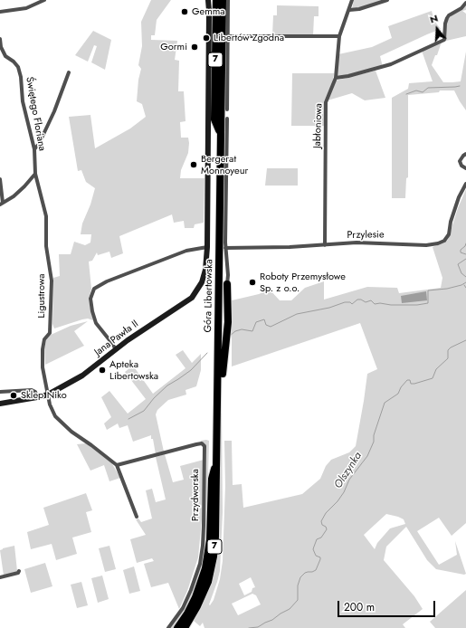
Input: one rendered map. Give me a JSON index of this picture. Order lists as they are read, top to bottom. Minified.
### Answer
{"streets":{"highway":["7","Góra Libertowska"],"street":["Świętego Floriana","Jabłoniowa","Przylesie","Ligustrowa","Jana Pawła II","Przydworska"]},"crossings":[["7","Góra Libertowska"],["Świętego Floriana","Ligustrowa"],["Jabłoniowa","Przylesie"],["Przylesie","Góra Libertowska"],["Ligustrowa","Jana Pawła II"],["Góra Libertowska","Jana Pawła II"]],"water":["Olszynka"],"places":["Gemma","Libertów Zgodna","Gormi","Bergerat Monnoyeur","Roboty Przemysłowe Sp. z o.o.","Apteka Libertowska","Sklep Niko"],"scale_bar":"200 m","north":"top"}
